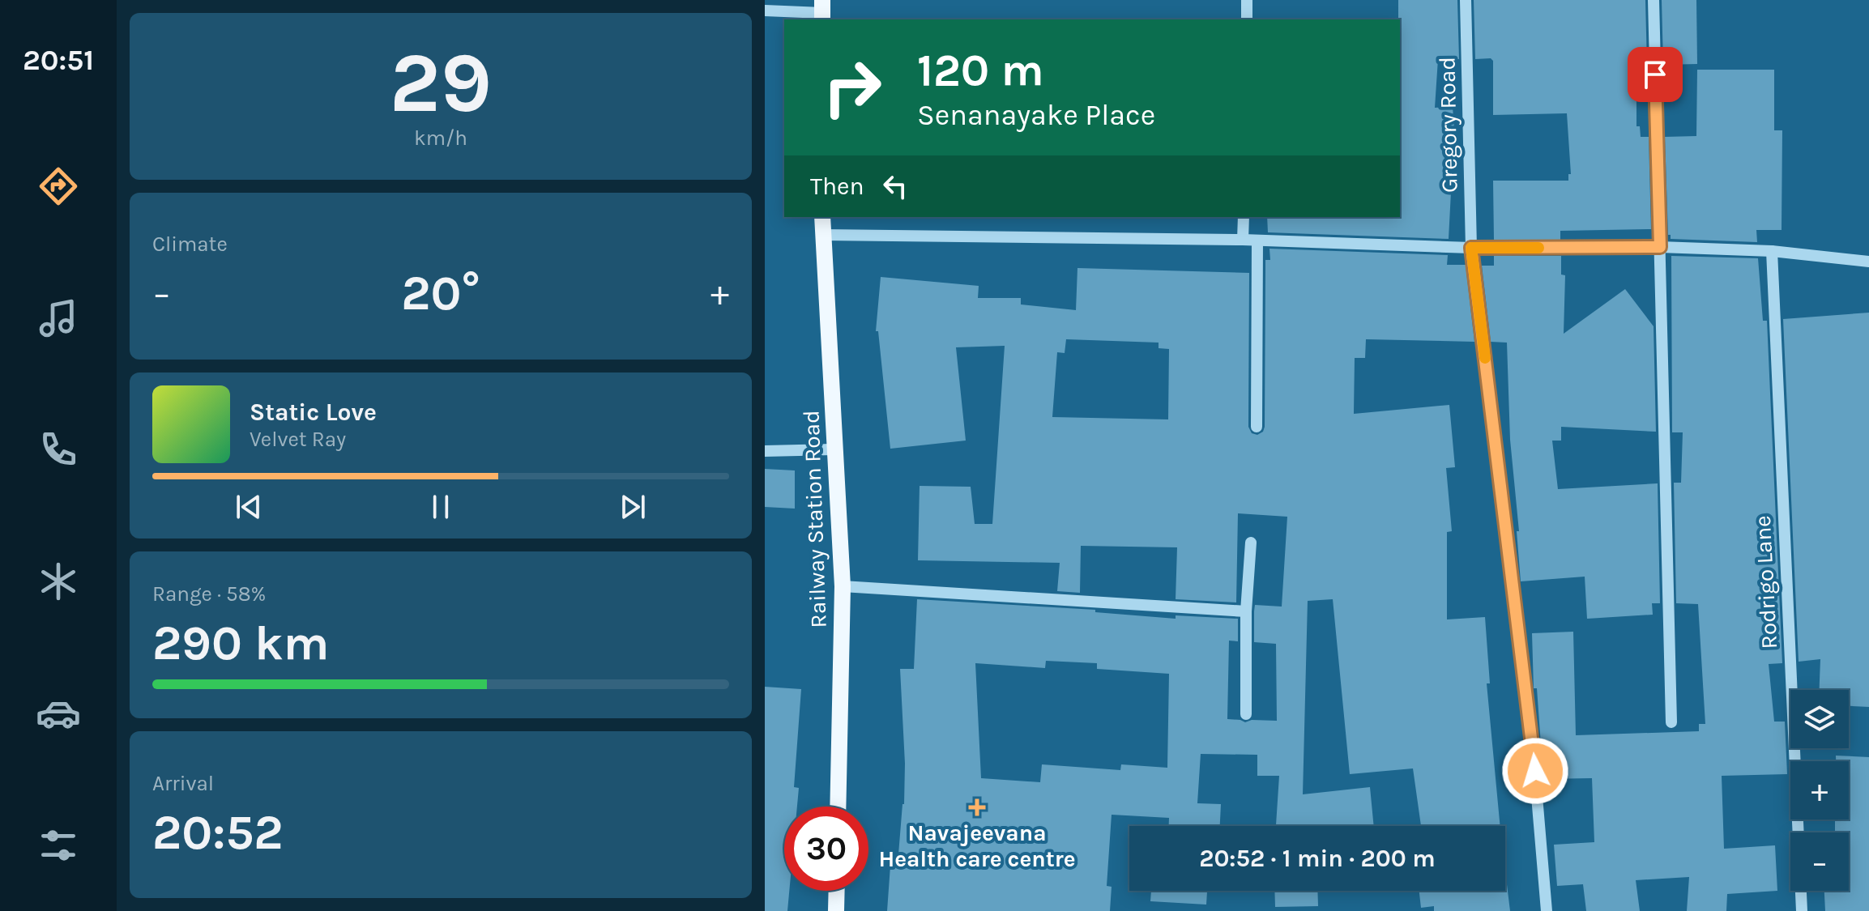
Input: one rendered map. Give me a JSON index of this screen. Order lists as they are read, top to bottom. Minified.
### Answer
{"streets":{"main road":["Railway Station Road"],"street":["Gregory Road","Rodrigo Lane"]},"places":{"health":["Navajeevana Health care centre"]},"page":{"tabs":"20:51","tile":[["29","km/h"],"Climate",["Range · 58%","290 km"],["Arrival","20:52"]],"turn":["120 m","Senanayake Place"],"then":"Then","heat":["−","20°","+"],"song":["Static Love","Velvet Ray"],"map_buttons":["+","−"],"limit":"30","trip":"20:52 · 1 min · 200 m"}}
